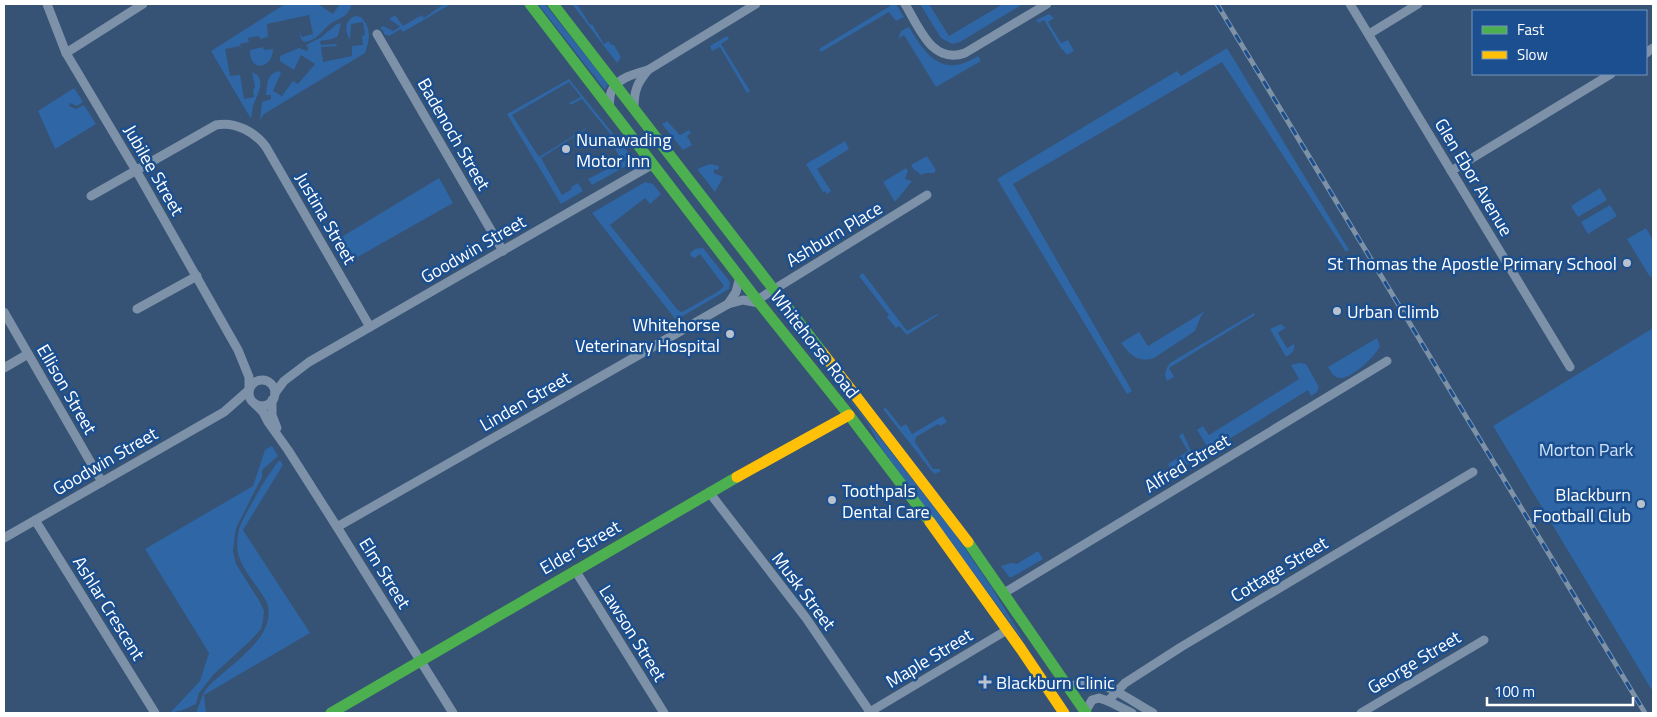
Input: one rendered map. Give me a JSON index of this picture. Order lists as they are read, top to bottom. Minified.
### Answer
{"streets":{"main road":["Whitehorse Road","Elder Street"],"street":["Badenoch Street","Jubilee Street","Glen Ebor Avenue","Justina Street","Ashburn Place","Goodwin Street","Ellison Street","Linden Street","Alfred Street","Cottage Street","Elm Street","Musk Street","Ashlar Crescent","Lawson Street","Maple Street","George Street"]},"crossings":[["Badenoch Street","Goodwin Street"],["Jubilee Street","Justina Street"],["Jubilee Street","Goodwin Street"],["Jubilee Street","Elm Street"],["Justina Street","Goodwin Street"],["Ashburn Place","Whitehorse Road"],["Ashburn Place","Linden Street"],["Goodwin Street","Whitehorse Road"],["Goodwin Street","Ellison Street"],["Goodwin Street","Elm Street"],["Goodwin Street","Ashlar Crescent"],["Whitehorse Road","Linden Street"],["Whitehorse Road","Alfred Street"],["Whitehorse Road","Elder Street"],["Whitehorse Road","Maple Street"],["Linden Street","Elm Street"],["Elder Street","Elm Street"],["Elder Street","Musk Street"],["Elder Street","Lawson Street"],["Musk Street","Maple Street"]],"parks":["Morton Park"],"places":{"other":["Nunawading Motor Inn","St Thomas the Apostle Primary School","Urban Climb","Whitehorse Veterinary Hospital","Toothpals Dental Care","Blackburn Football Club"],"health":["Blackburn Clinic"]},"legend":["Fast","Slow"],"scale_bar":"100 m"}
